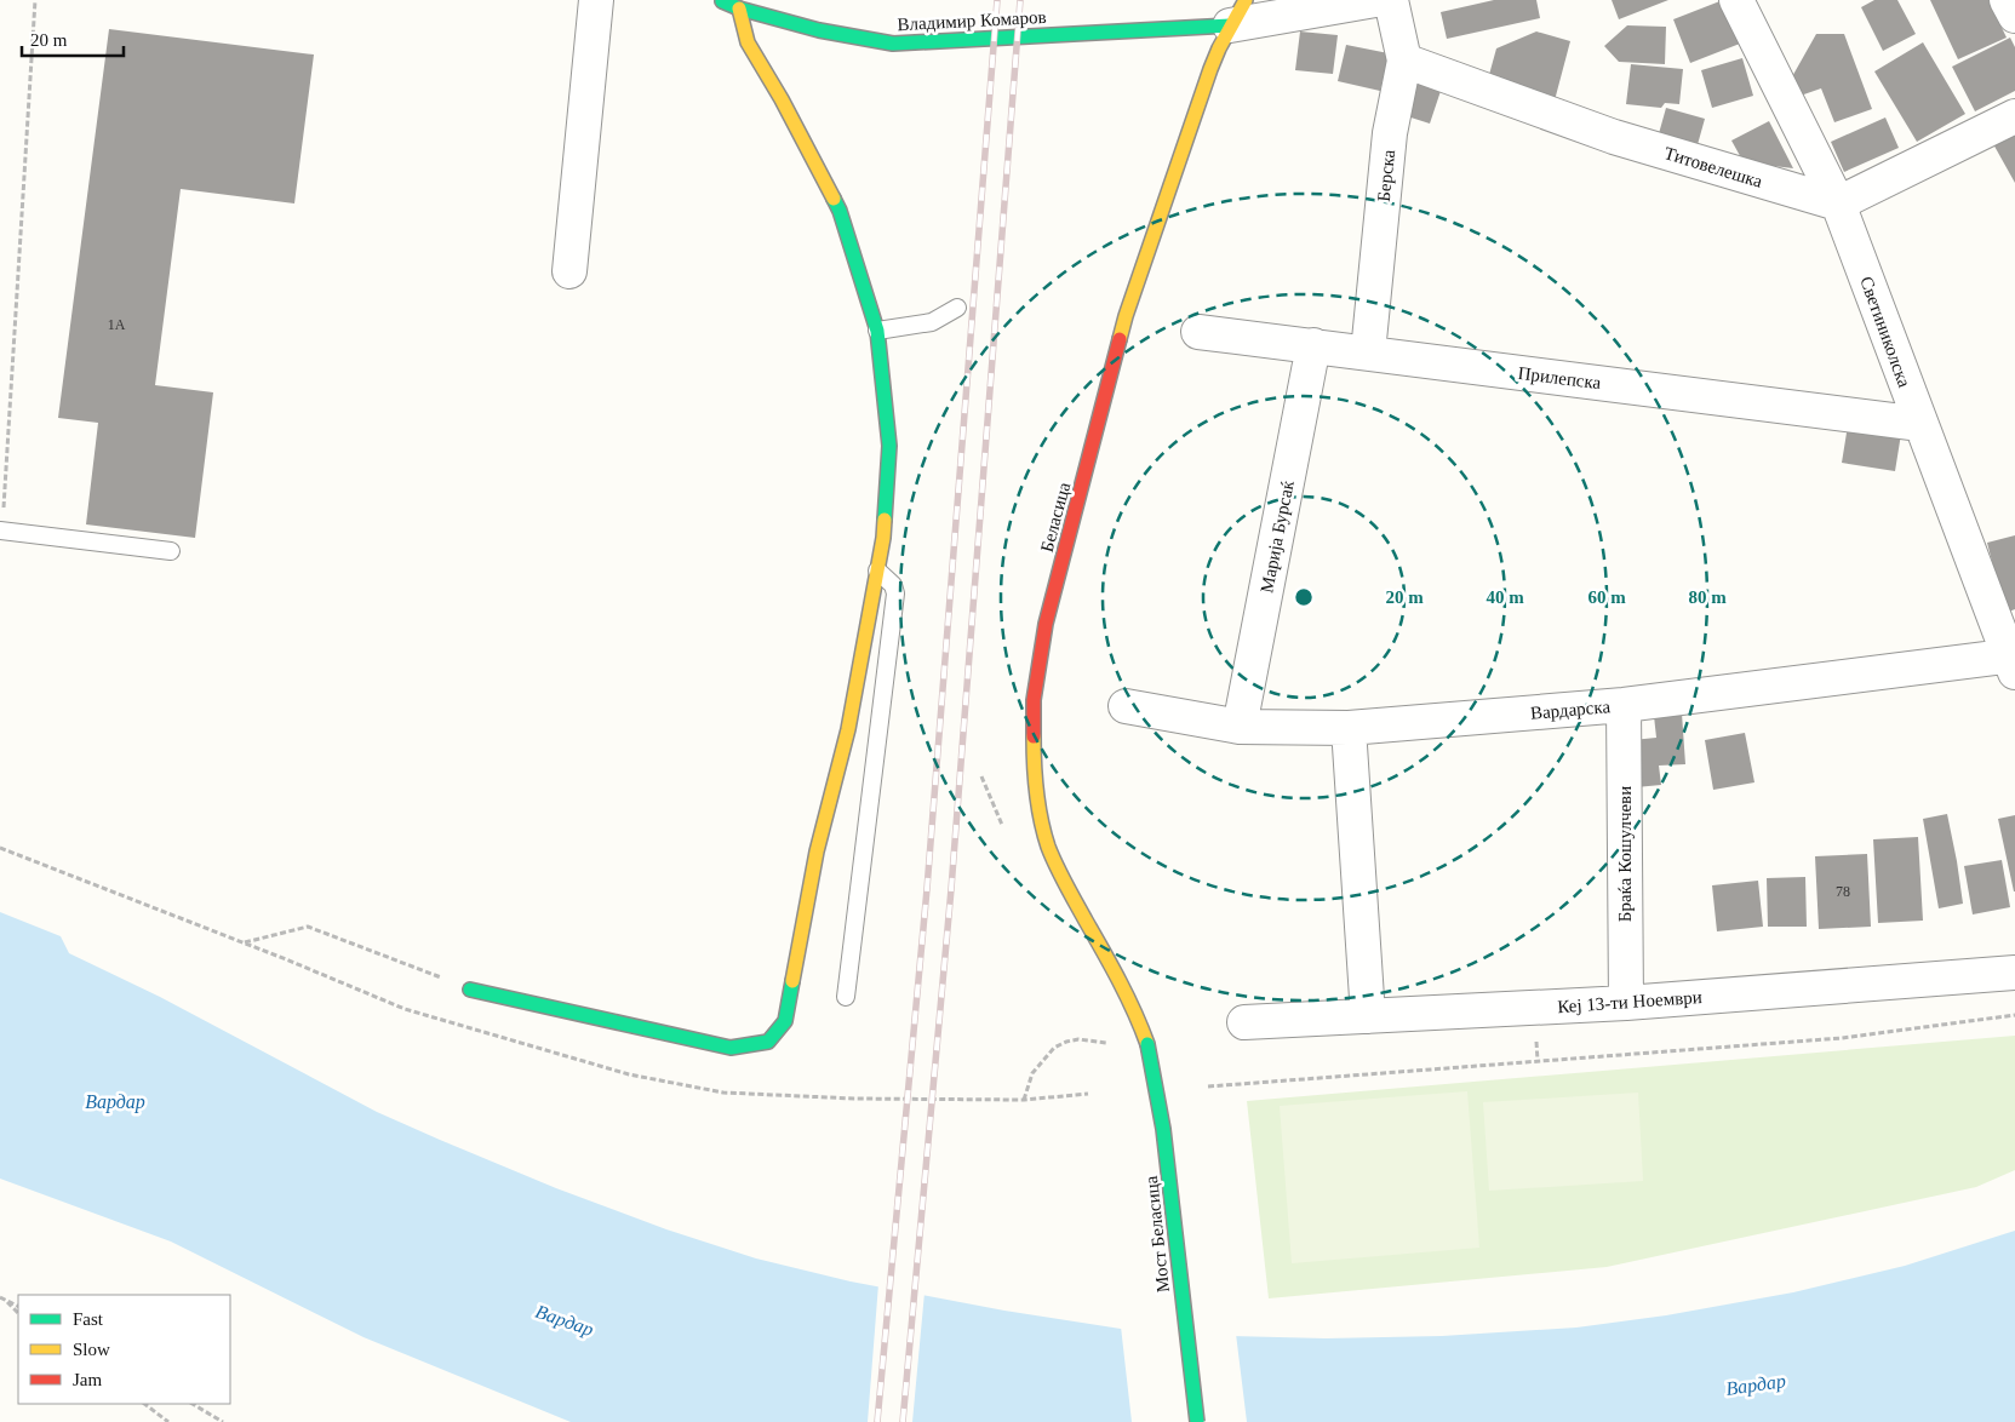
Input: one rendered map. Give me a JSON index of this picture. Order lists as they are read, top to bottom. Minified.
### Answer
{"streets":{"street":["Владимир Комаров","Титовелешка","Берска","Светиниколска","Прилепска","Беласица","Марија Бурсаќ","Вардарска","Браќа Кошулчеви","Кеј 13-ти Ноември","Мост Беласица"]},"crossings":[["Владимир Комаров","Беласица"],["Титовелешка","Берска"],["Титовелешка","Светиниколска"],["Берска","Прилепска"],["Светиниколска","Прилепска"],["Светиниколска","Вардарска"],["Прилепска","Марија Бурсаќ"],["Беласица","Мост Беласица"],["Марија Бурсаќ","Вардарска"],["Вардарска","Браќа Кошулчеви"],["Браќа Кошулчеви","Кеј 13-ти Ноември"]],"water":["Вардар"],"house_numbers":["1А","78"],"legend":["Fast","Slow","Jam"],"scale_bar":"20 m","rings":["20 m","40 m","60 m","80 m"]}
